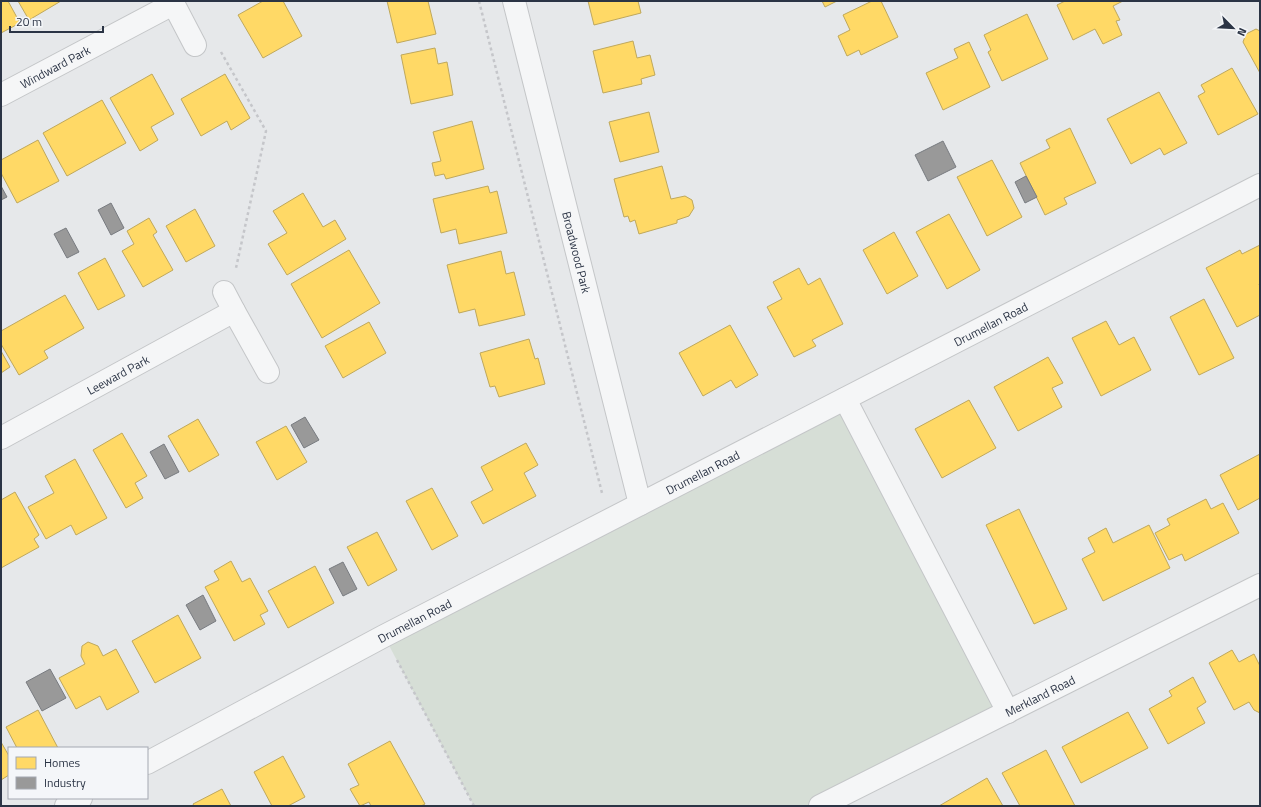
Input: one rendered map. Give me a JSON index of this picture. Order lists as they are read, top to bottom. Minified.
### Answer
{"streets":{"street":["Windward Park","Broadwood Park","Drumellan Road","Leeward Park","Merkland Road"]},"crossings":[["Broadwood Park","Drumellan Road"]],"legend":["Homes","Industry"],"scale_bar":"20 m","north":"bottom right"}
